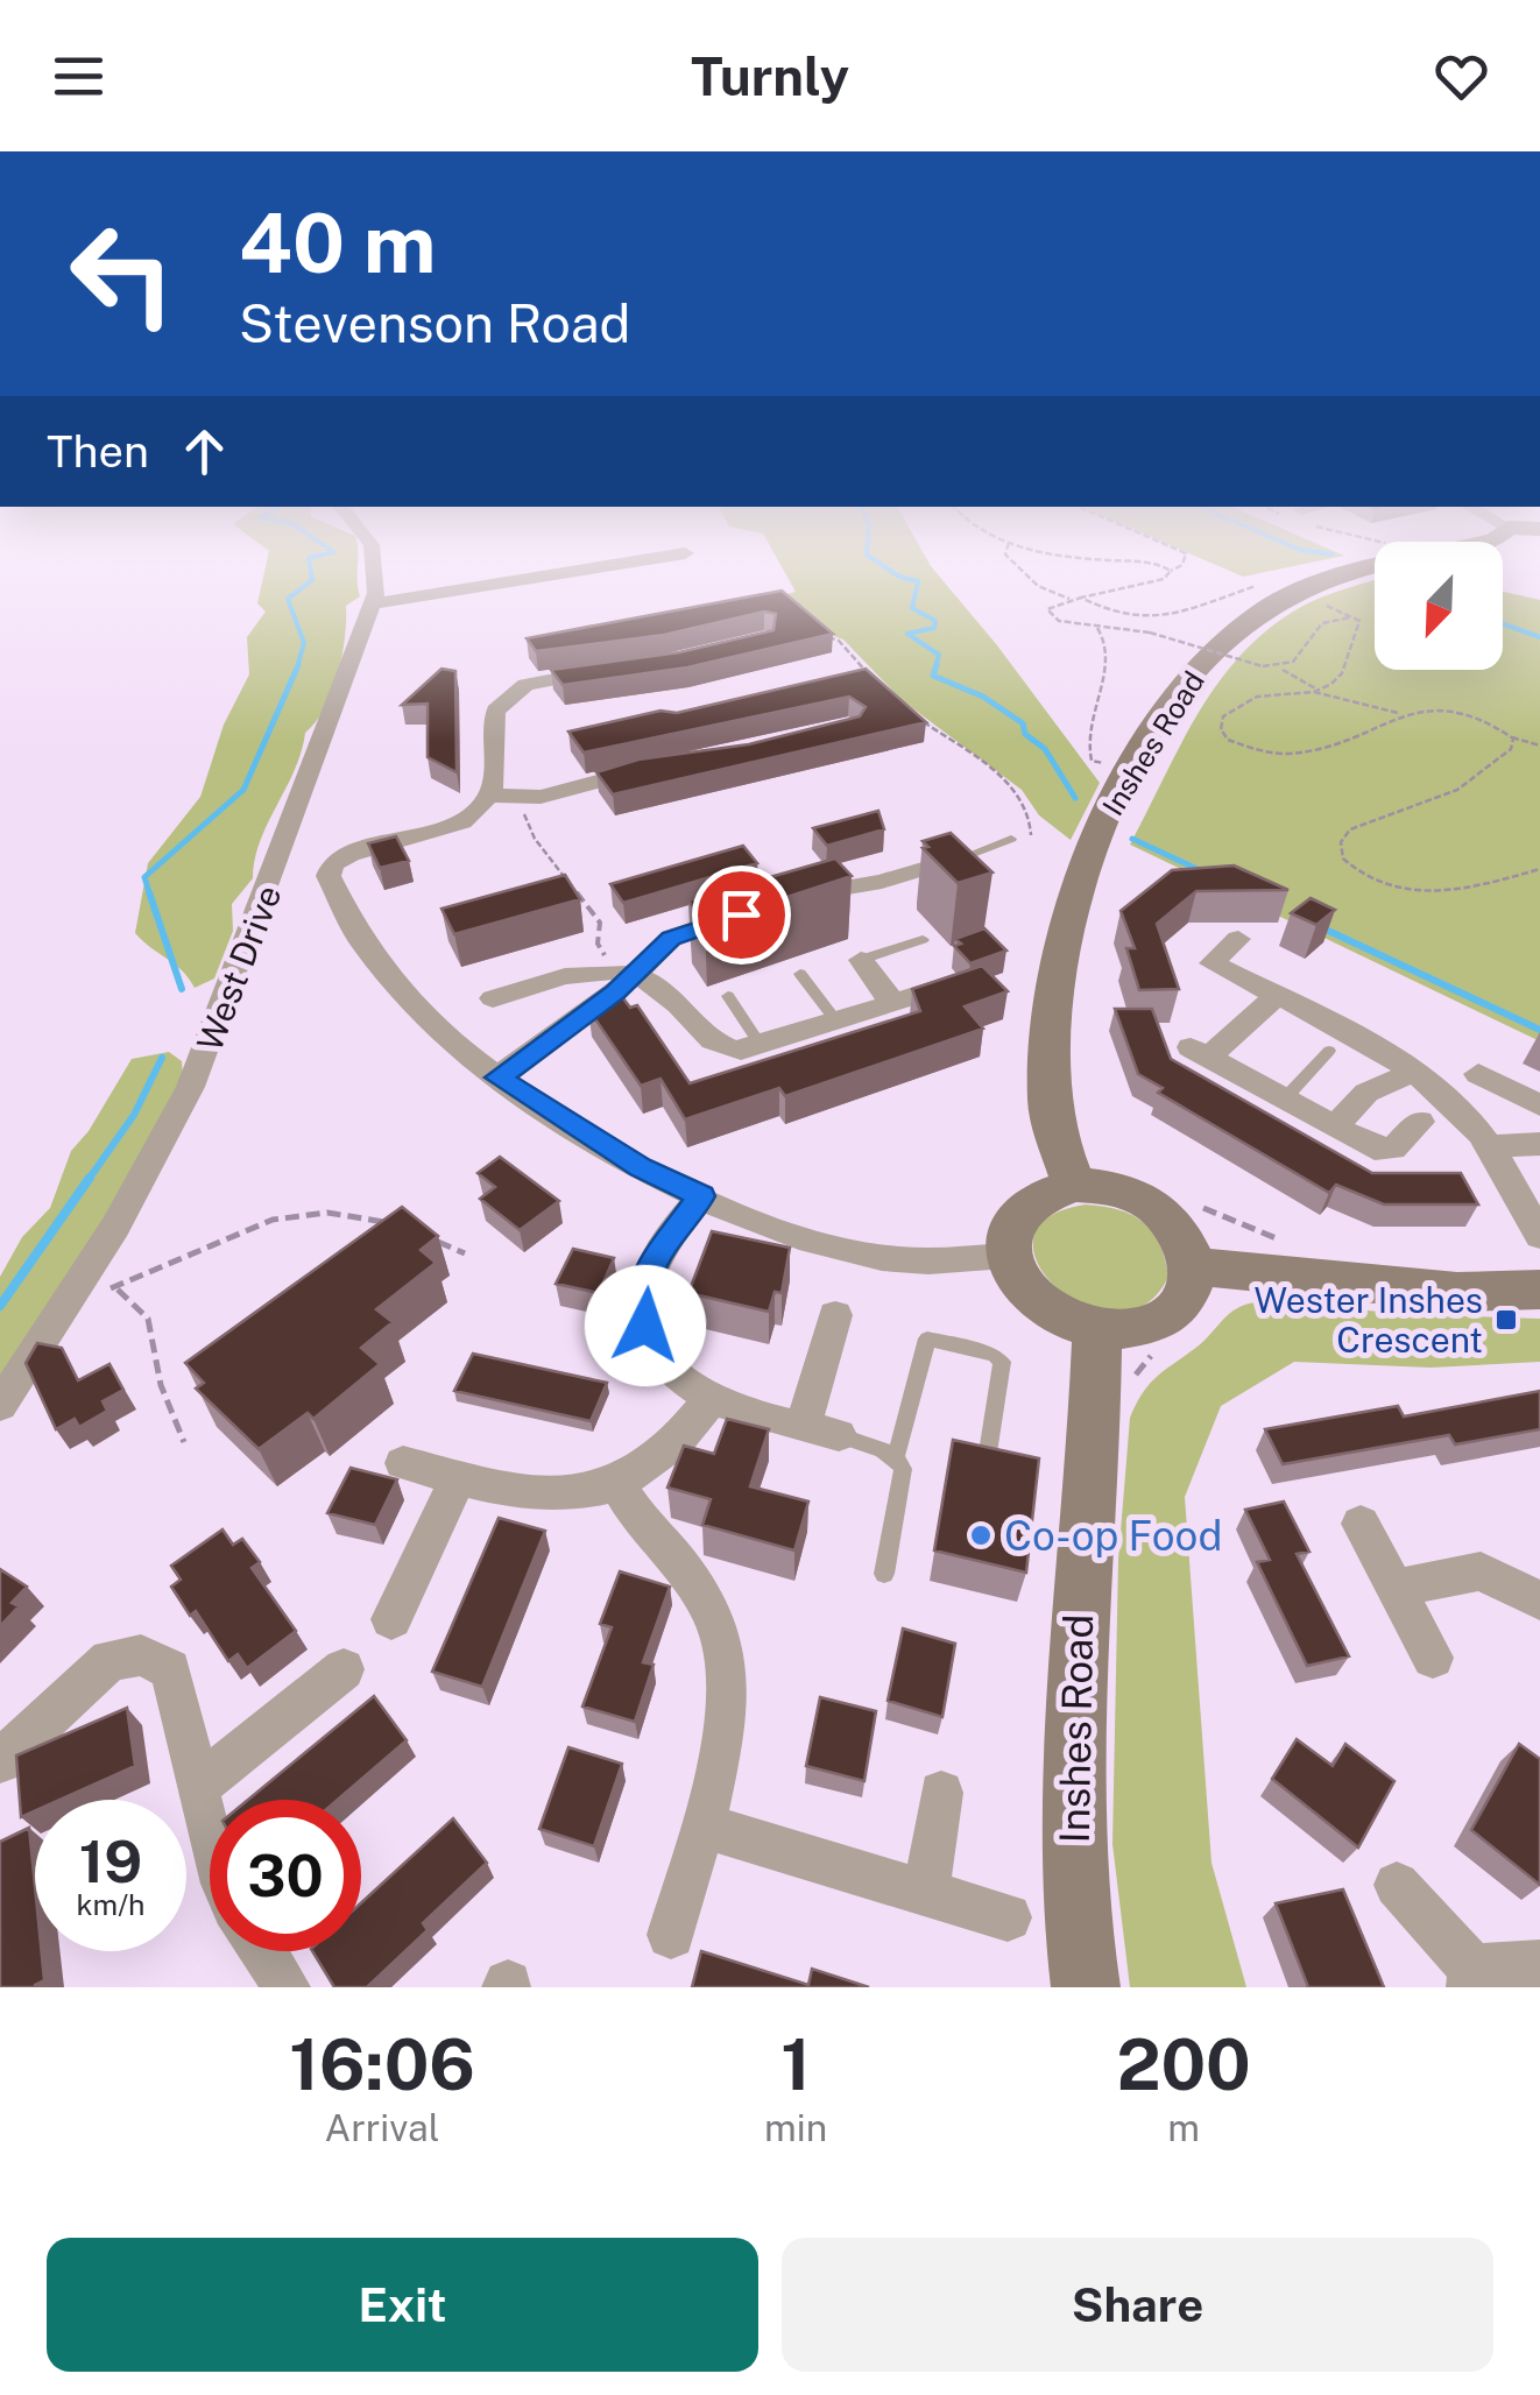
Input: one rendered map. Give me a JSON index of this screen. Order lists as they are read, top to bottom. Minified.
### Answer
{"streets":{"street":["Inshes Road","West Drive"]},"places":{"transit":["Wester Inshes Crescent"],"other":["Co-op Food"]},"north":"bottom left","page":{"header":"Turnly","turn":["40 m","Stevenson Road"],"then":"Then","speed":"19 km/h","limit":"30","eta":["16:06","Arrival","1","min","200","m"],"buttons":["Exit","Share"]}}
